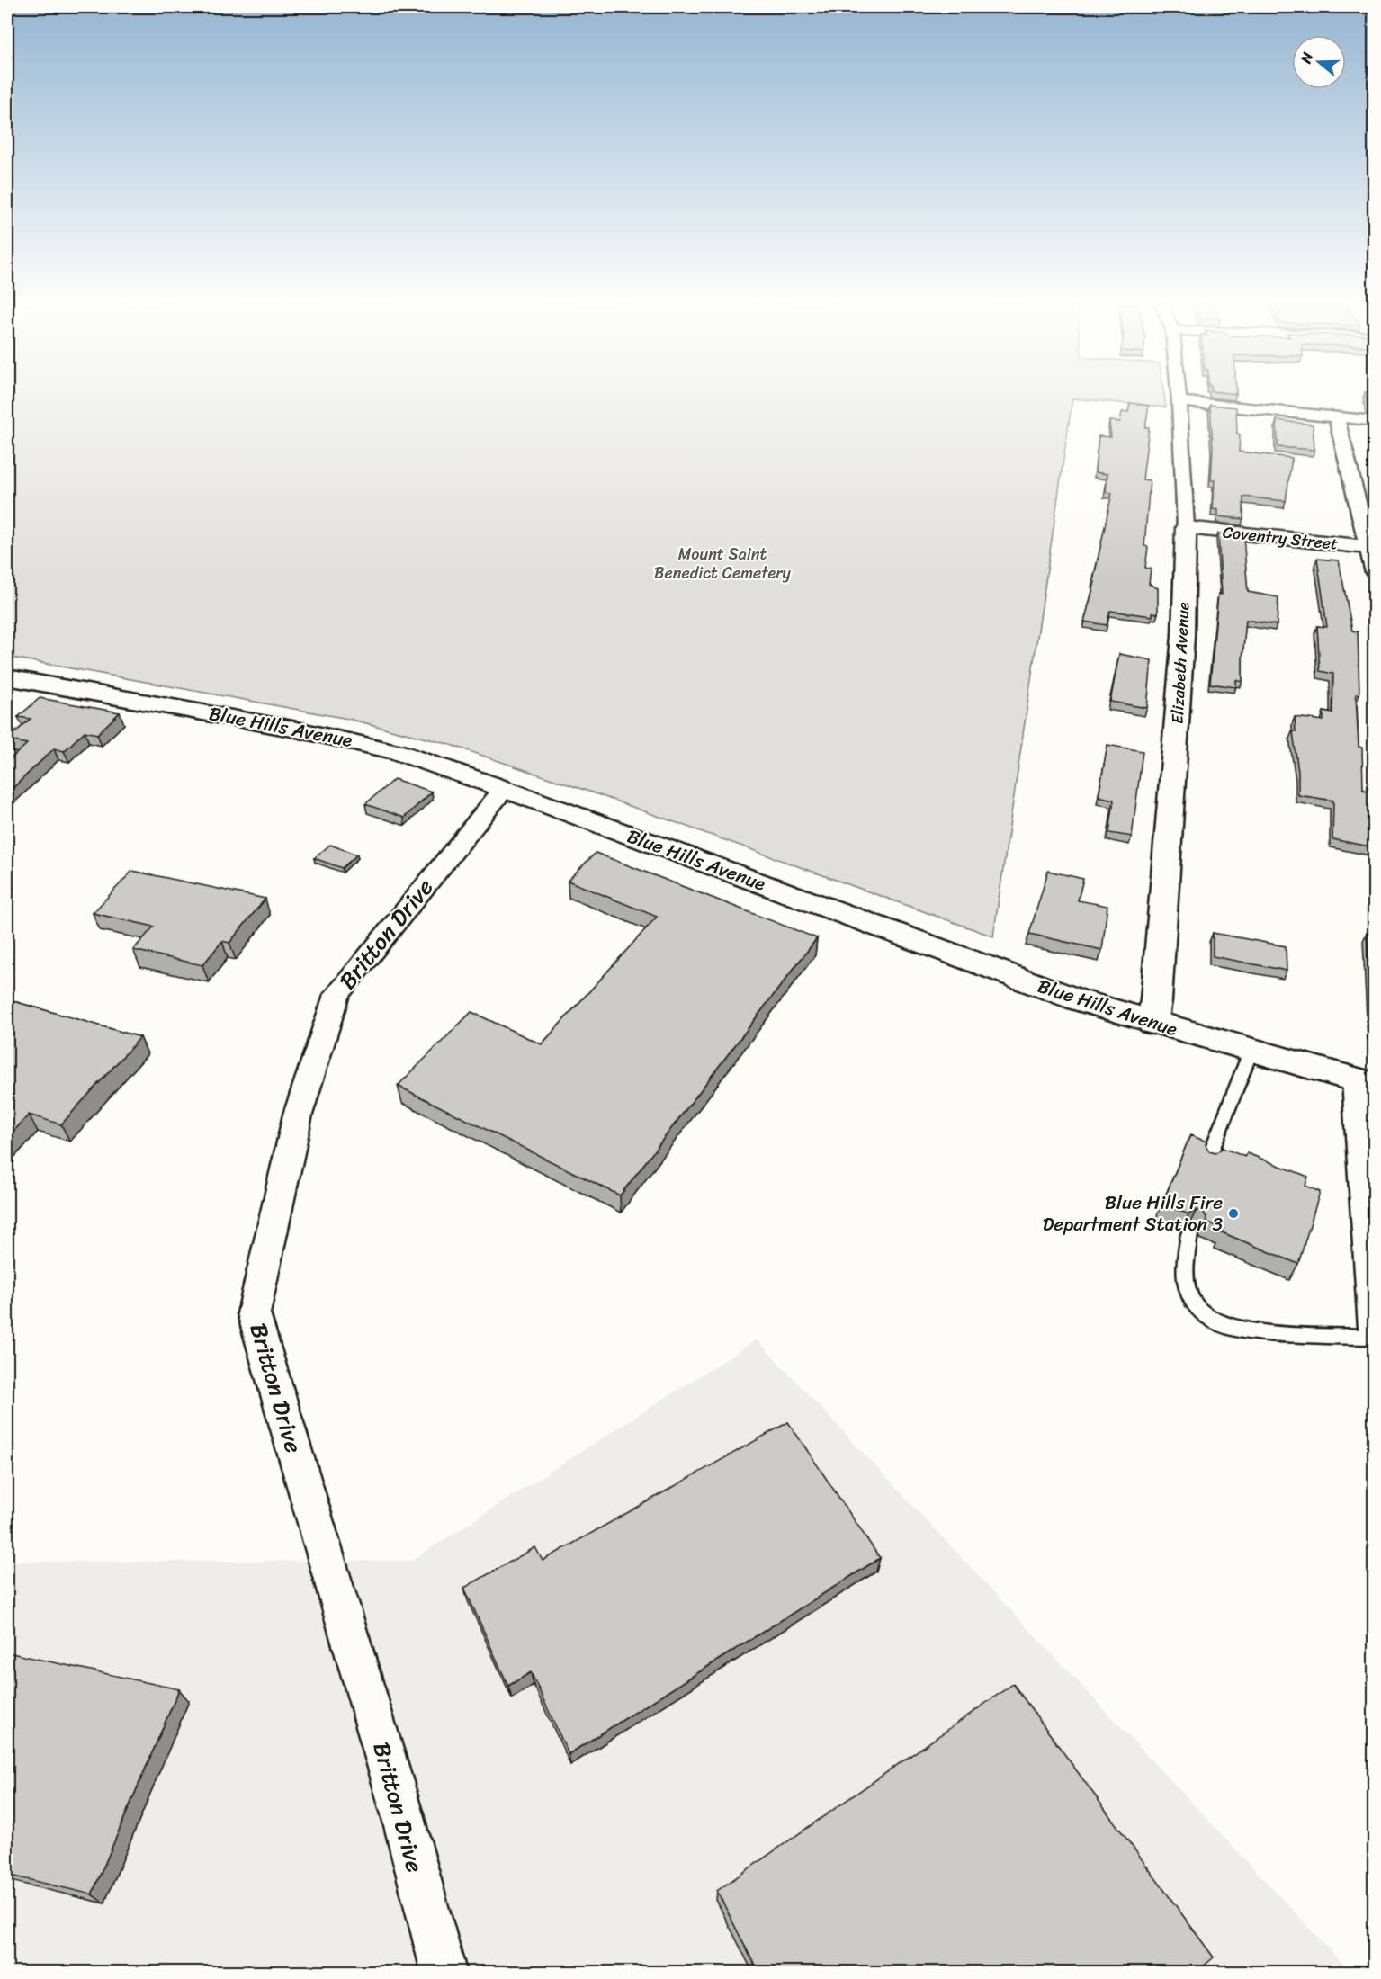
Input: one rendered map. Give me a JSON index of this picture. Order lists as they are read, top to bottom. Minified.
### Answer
{"streets":{"main road":["Coventry Street","Elizabeth Avenue","Blue Hills Avenue"],"street":["Britton Drive"]},"crossings":[["Coventry Street","Elizabeth Avenue"],["Elizabeth Avenue","Blue Hills Avenue"],["Blue Hills Avenue","Britton Drive"]],"parks":["Mount Saint Benedict Cemetery"],"places":["Blue Hills Fire Department Station 3"],"north":"left"}
